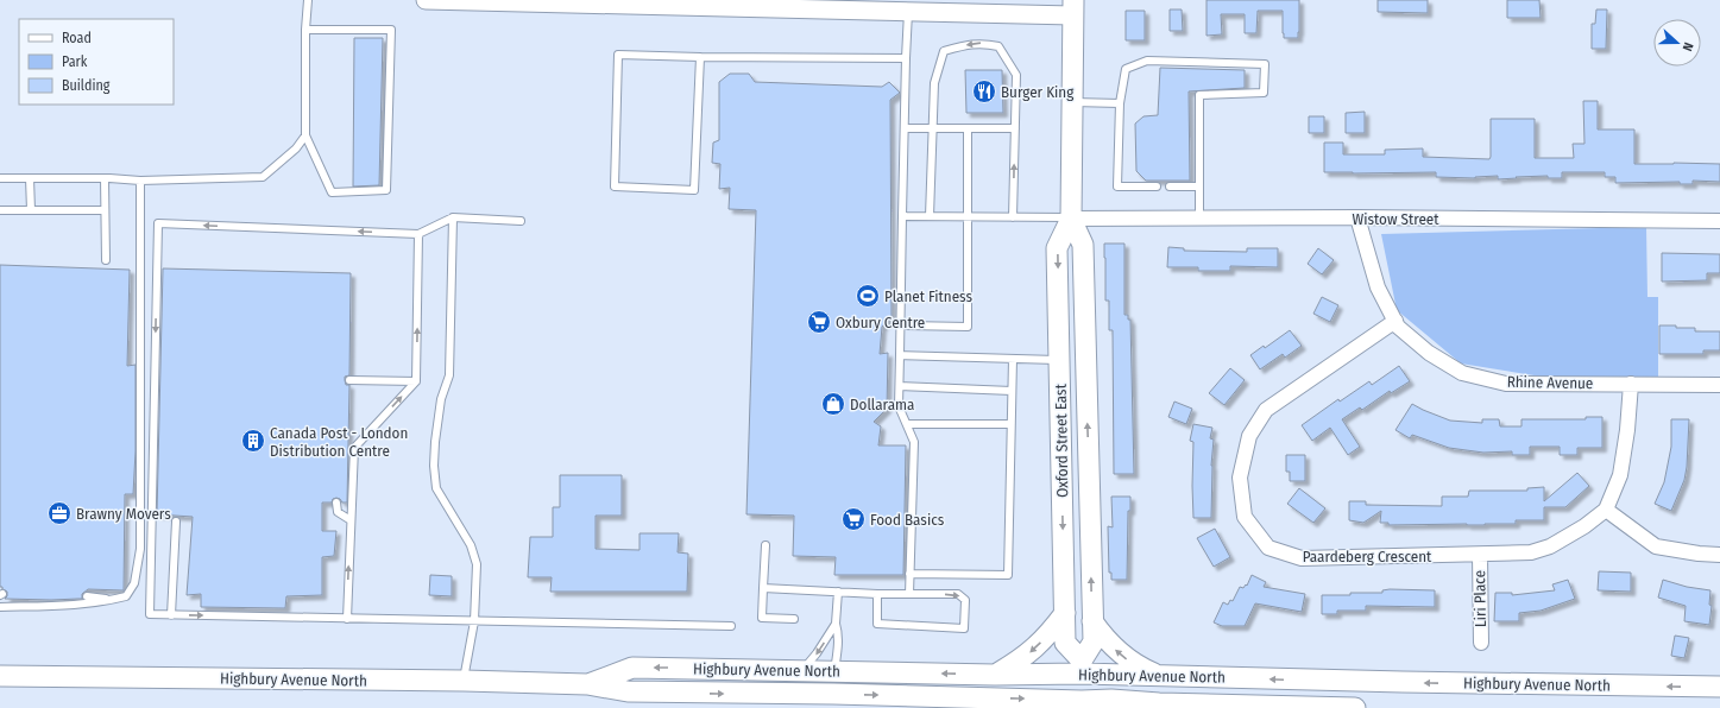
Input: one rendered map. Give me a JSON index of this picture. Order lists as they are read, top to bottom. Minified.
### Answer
{"streets":{"main road":["Oxford Street East","Highbury Avenue North"],"street":["Wistow Street","Rhine Avenue","Paardeberg Crescent","Liri Place"]},"crossings":[["Wistow Street","Rhine Avenue"],["Wistow Street","Oxford Street East"],["Rhine Avenue","Paardeberg Crescent"],["Oxford Street East","Highbury Avenue North"],["Paardeberg Crescent","Liri Place"]],"places":{"restaurant":["Burger King"],"sports":["Planet Fitness"],"supermarket":["Oxbury Centre","Food Basics"],"shop":["Dollarama"],"building":["Canada Post - London Distribution Centre"],"office":["Brawny Movers"]},"legend":["Road","Park","Building"],"north":"right"}
